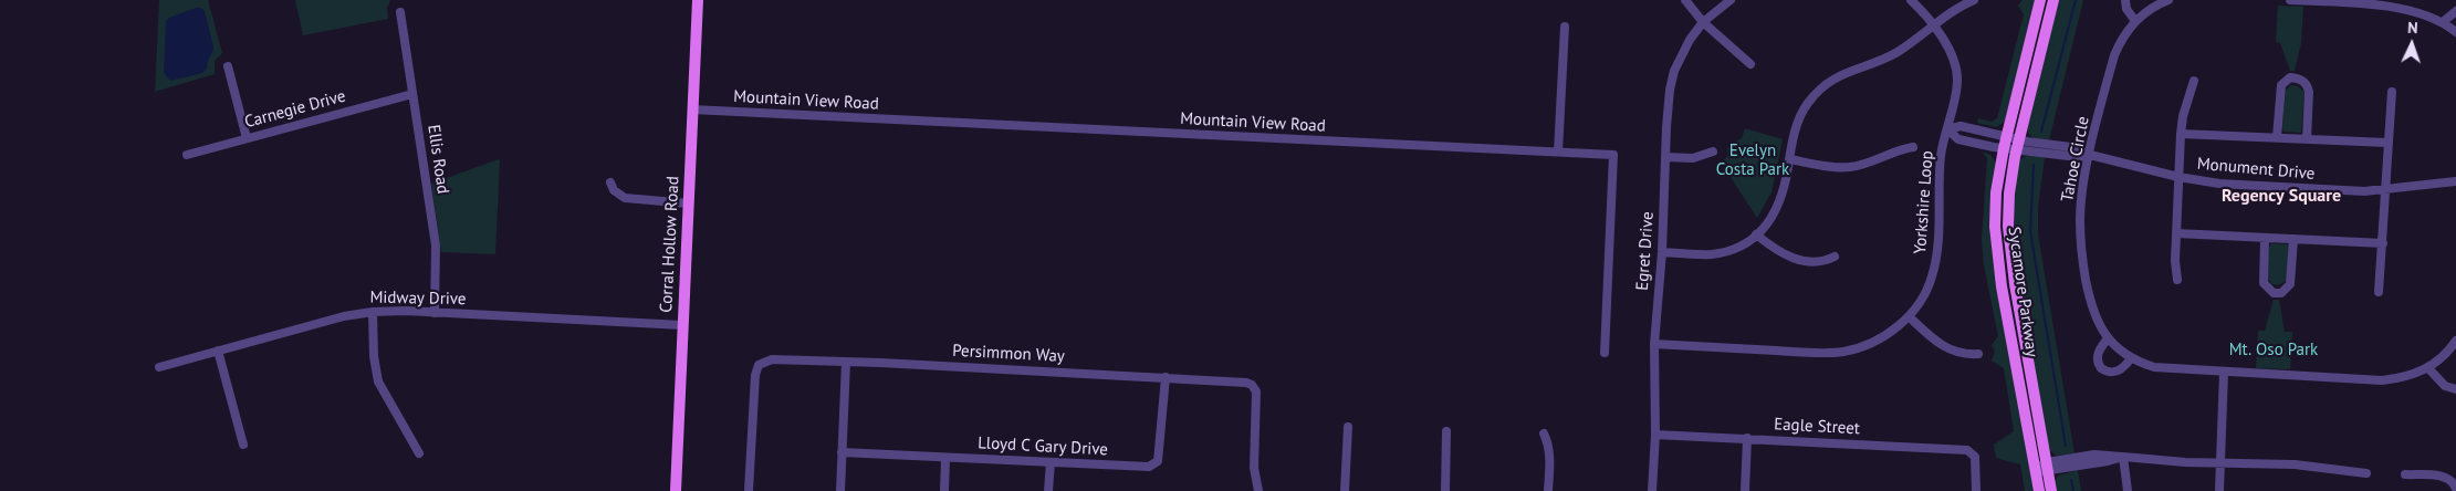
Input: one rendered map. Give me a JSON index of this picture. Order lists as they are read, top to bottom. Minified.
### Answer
{"streets":{"main road":["Corral Hollow Road","Sycamore Parkway"],"street":["Mountain View Road","Carnegie Drive","Ellis Road","Tahoe Circle","Monument Drive","Yorkshire Loop","Egret Drive","Midway Drive","Persimmon Way","Eagle Street","Lloyd C Gary Drive"]},"crossings":[["Mountain View Road","Corral Hollow Road"],["Carnegie Drive","Ellis Road"],["Ellis Road","Midway Drive"],["Tahoe Circle","Monument Drive"],["Monument Drive","Yorkshire Loop"],["Monument Drive","Sycamore Parkway"],["Yorkshire Loop","Egret Drive"],["Corral Hollow Road","Midway Drive"],["Egret Drive","Eagle Street"],["Persimmon Way","Lloyd C Gary Drive"]],"districts":["Regency Square"],"parks":["Evelyn Costa Park","Mt. Oso Park"],"north":"top"}
